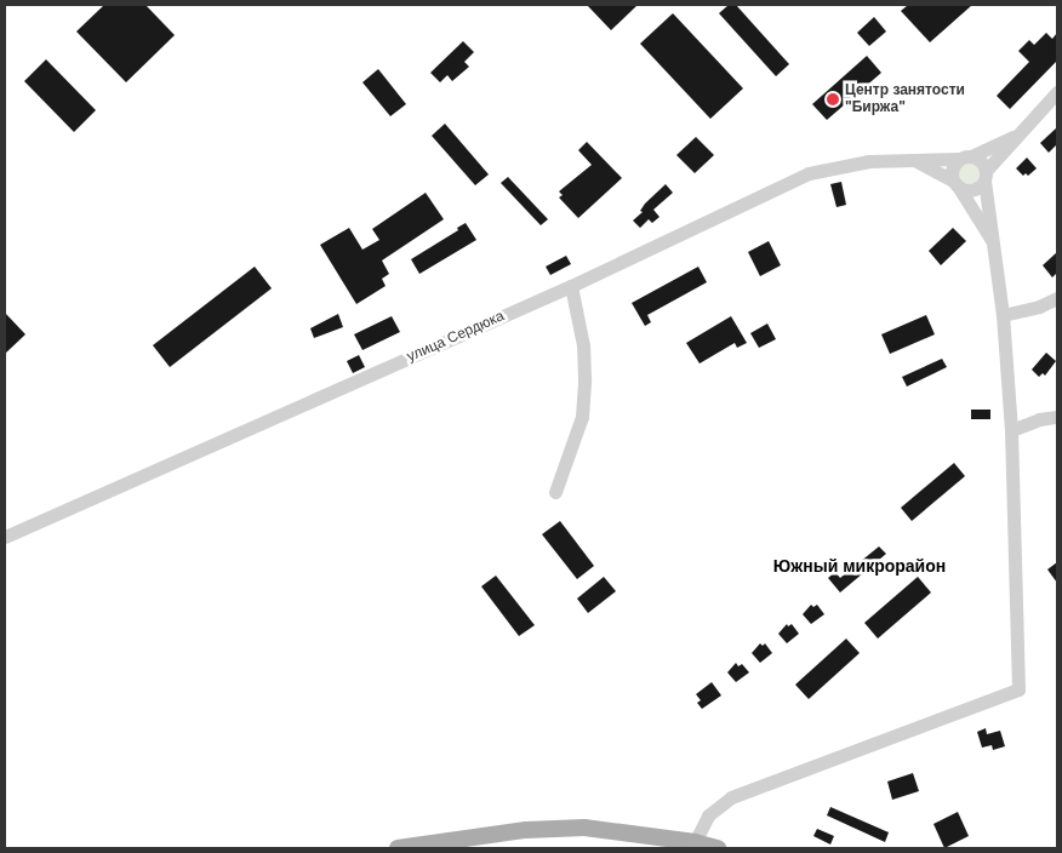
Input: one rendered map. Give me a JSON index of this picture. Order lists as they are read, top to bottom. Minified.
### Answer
{"streets":{"street":["улица Сердюка"]},"districts":["Южный микрорайон"],"places":["Центр занятости \"Биржа\""]}
